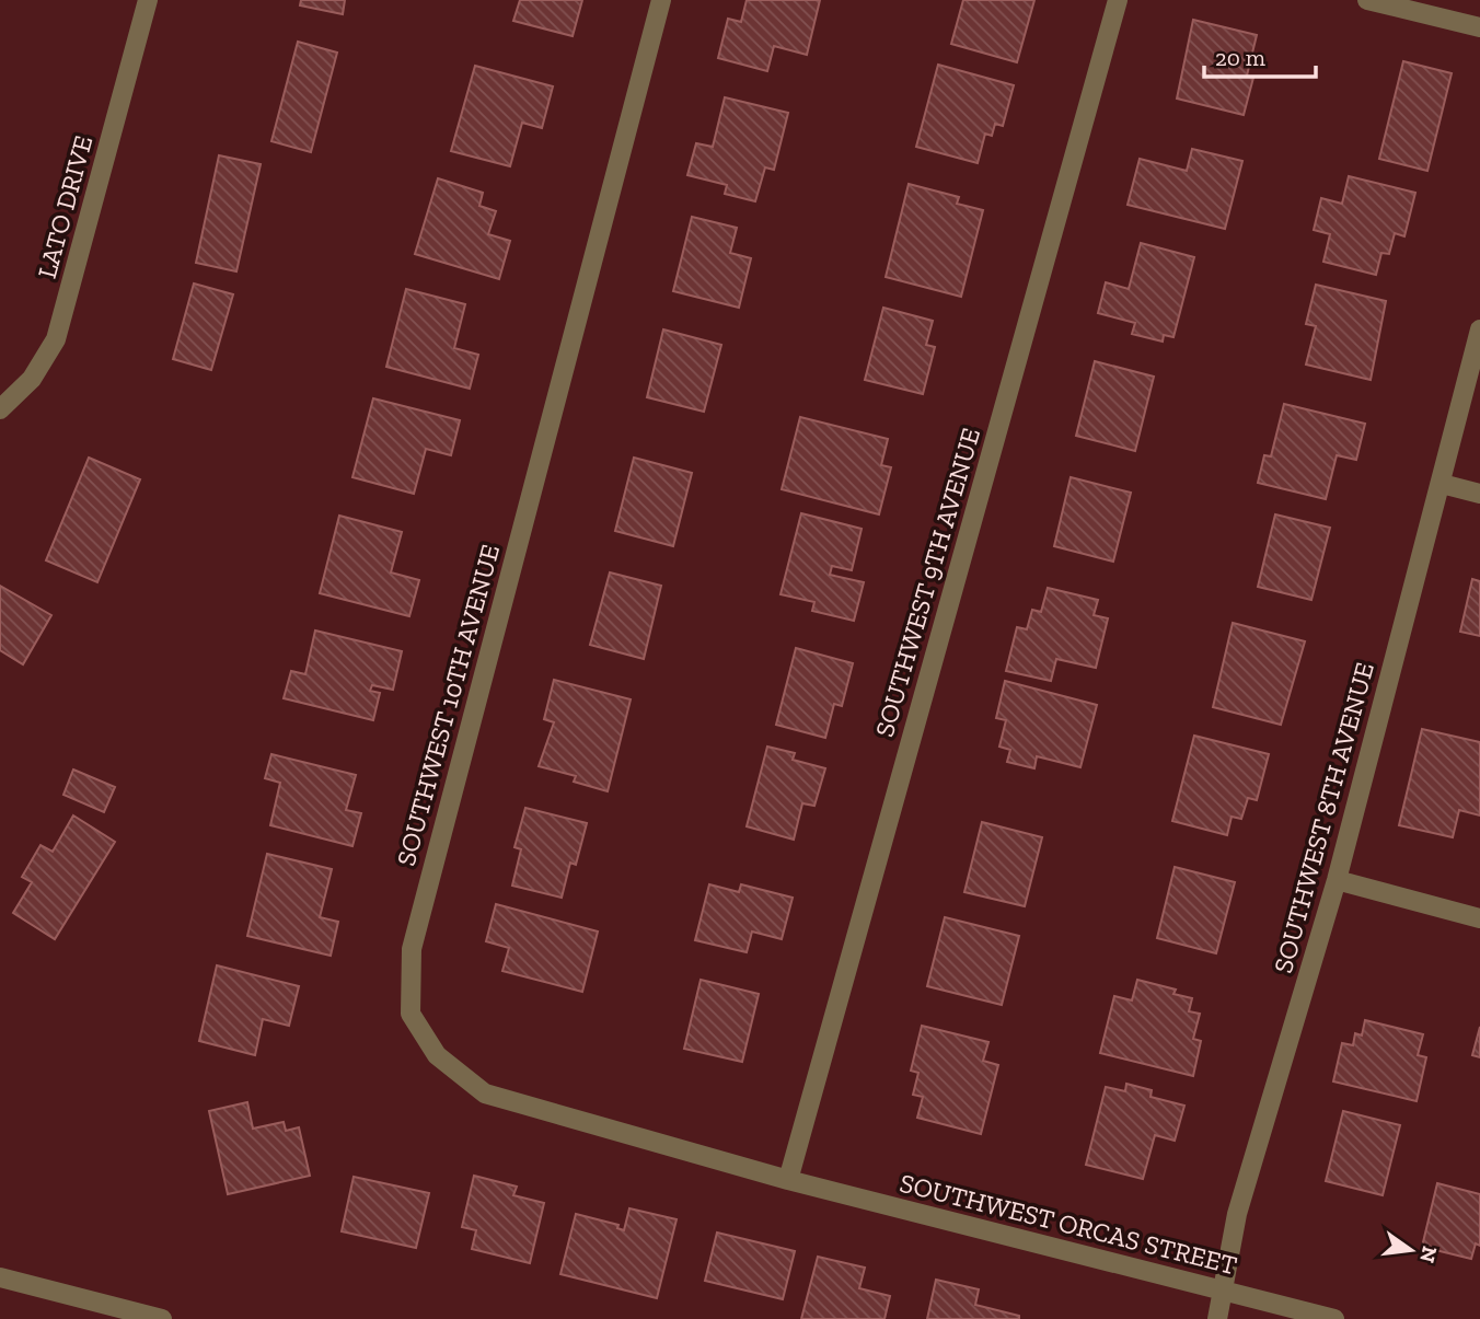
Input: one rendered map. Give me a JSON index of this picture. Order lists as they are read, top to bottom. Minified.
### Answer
{"streets":{"street":["LATO DRIVE","SOUTHWEST 9TH AVENUE","SOUTHWEST 10TH AVENUE","SOUTHWEST 8TH AVENUE","SOUTHWEST ORCAS STREET"]},"crossings":[["SOUTHWEST 9TH AVENUE","SOUTHWEST 10TH AVENUE"],["SOUTHWEST 9TH AVENUE","SOUTHWEST ORCAS STREET"],["SOUTHWEST 10TH AVENUE","SOUTHWEST ORCAS STREET"],["SOUTHWEST 8TH AVENUE","SOUTHWEST ORCAS STREET"]],"scale_bar":"20 m","north":"right"}
